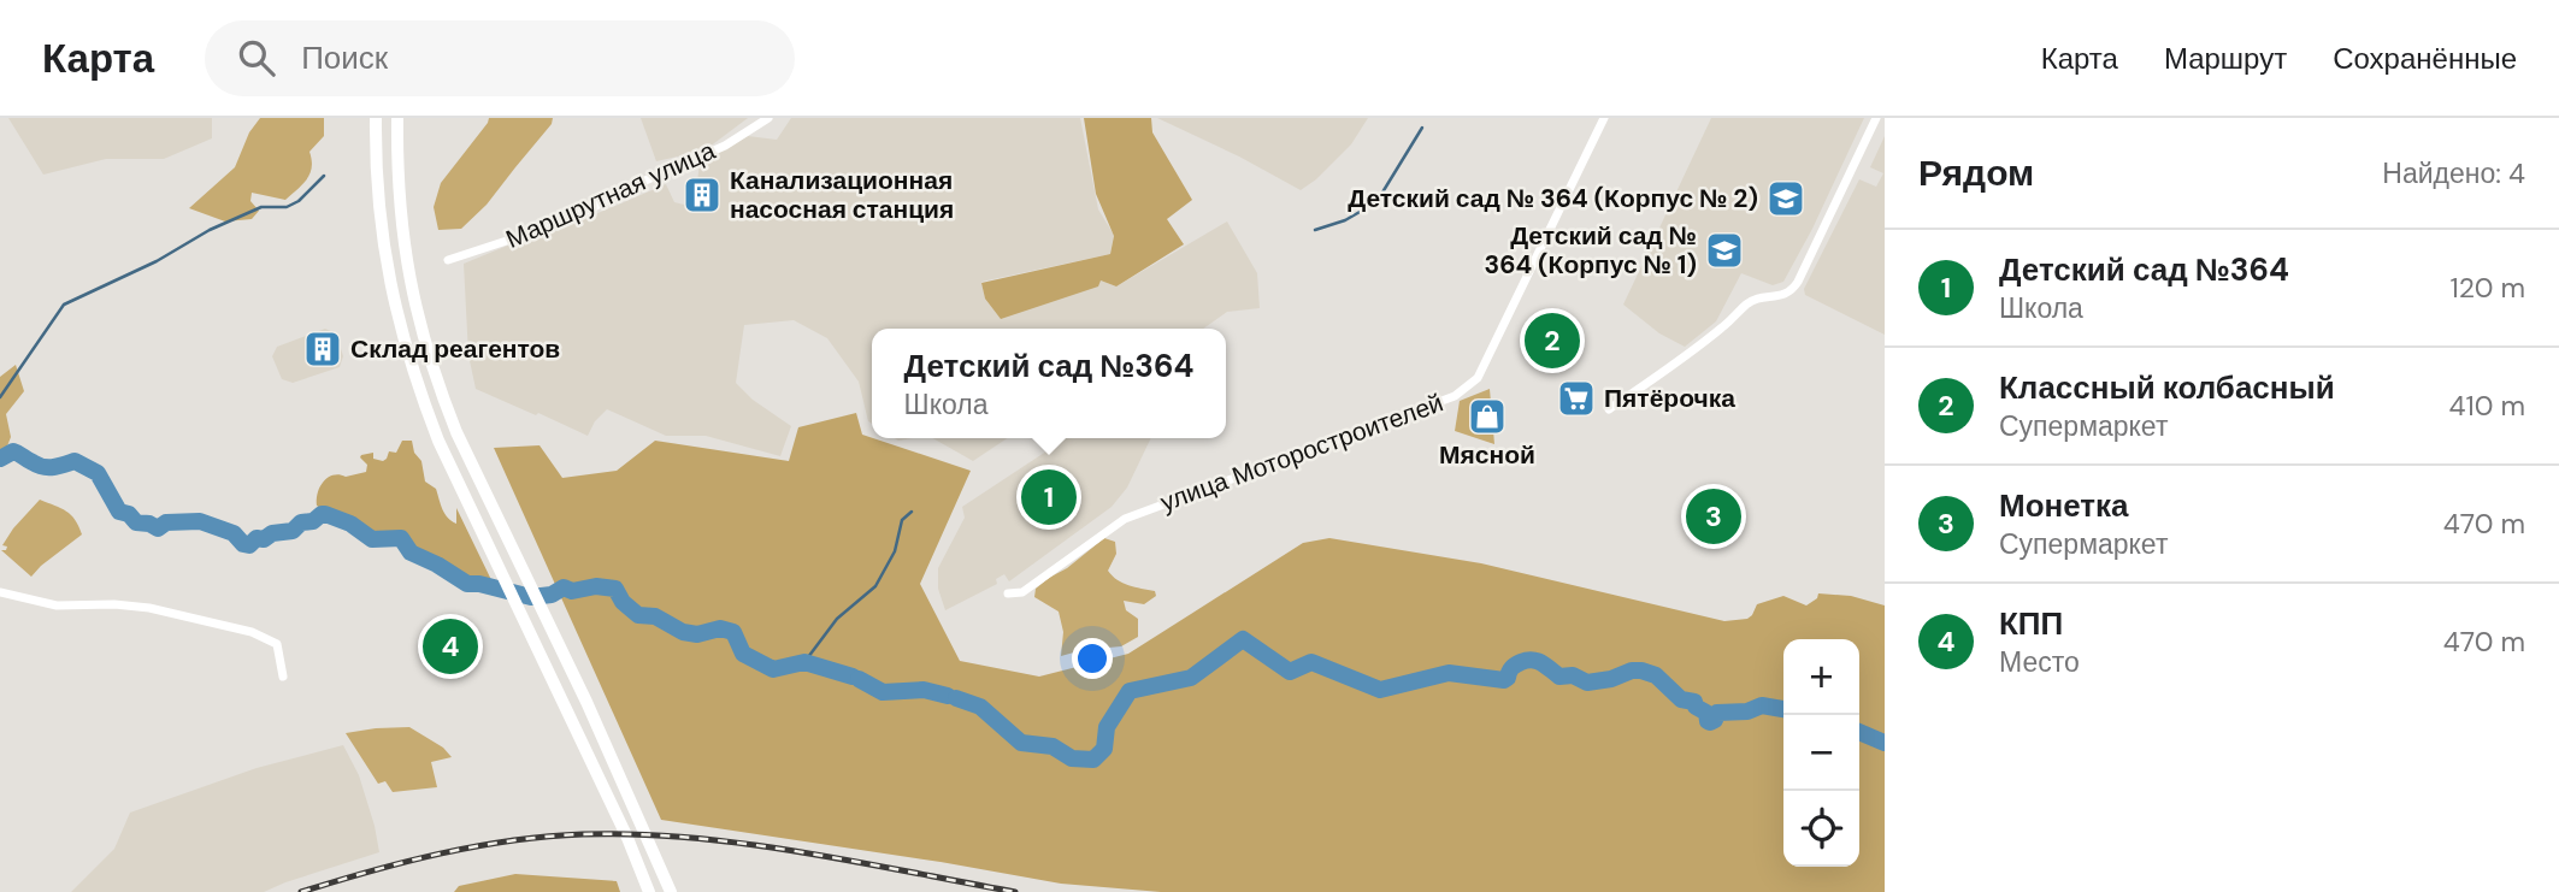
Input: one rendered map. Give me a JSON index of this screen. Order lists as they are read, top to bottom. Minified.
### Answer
{"streets":{"street":["Маршрутная улица","улица Моторостроителей"]},"places":{"building":["Канализационная насосная станция","Склад реагентов"],"school or university":["Детский сад № 364 (Корпус № 2)","Детский сад № 364 (Корпус № 1)"],"supermarket":["Пятёрочка"],"shop":["Мясной"]},"page":{"header":"Карта","search":"Поиск","nav":["Карта","Маршрут","Сохранённые"],"heading":["Рядом","Найдено: 4"],"list":[{"mark":"1","name":"Детский сад №364","note":"Школа","value":"120 m"},{"mark":"2","name":"Классный колбасный","note":"Супермаркет","value":"410 m"},{"mark":"3","name":"Монетка","note":"Супермаркет","value":"470 m"},{"mark":"4","name":"КПП","note":"Место","value":"470 m"}],"pins":["2","1","3","4"],"popup":["Детский сад №364","Школа"],"map_buttons":["+","−"]}}
